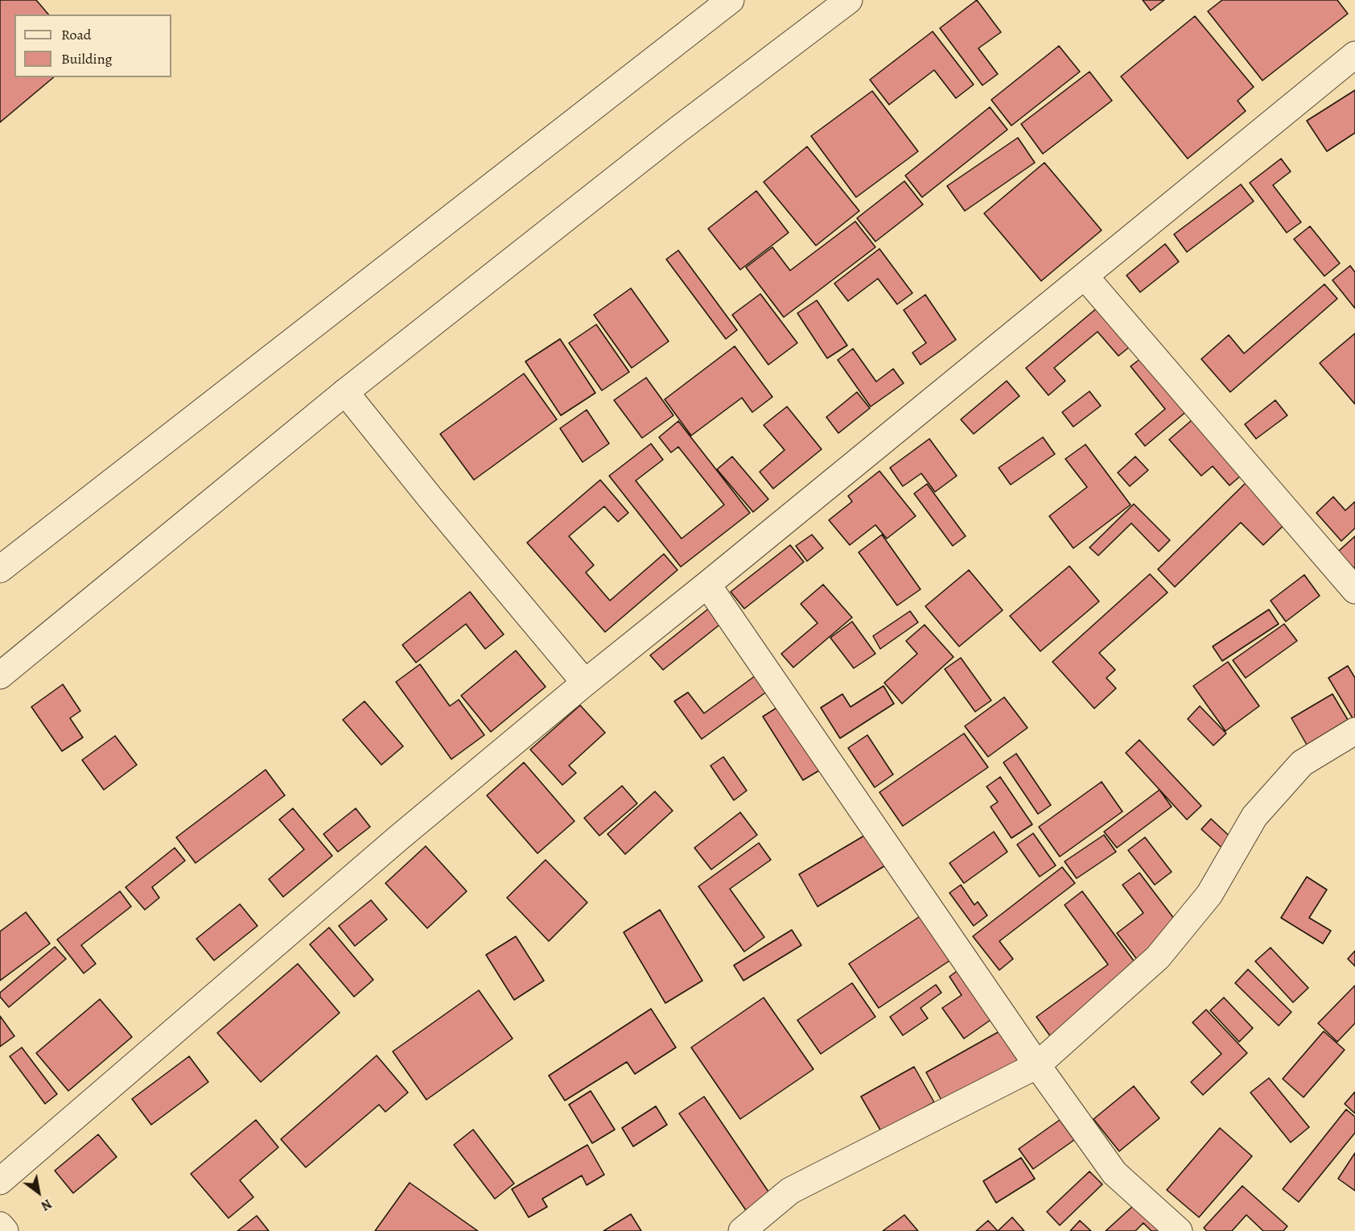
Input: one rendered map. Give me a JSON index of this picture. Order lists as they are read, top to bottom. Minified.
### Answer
{"legend":["Road","Building"],"north":"bottom right"}
